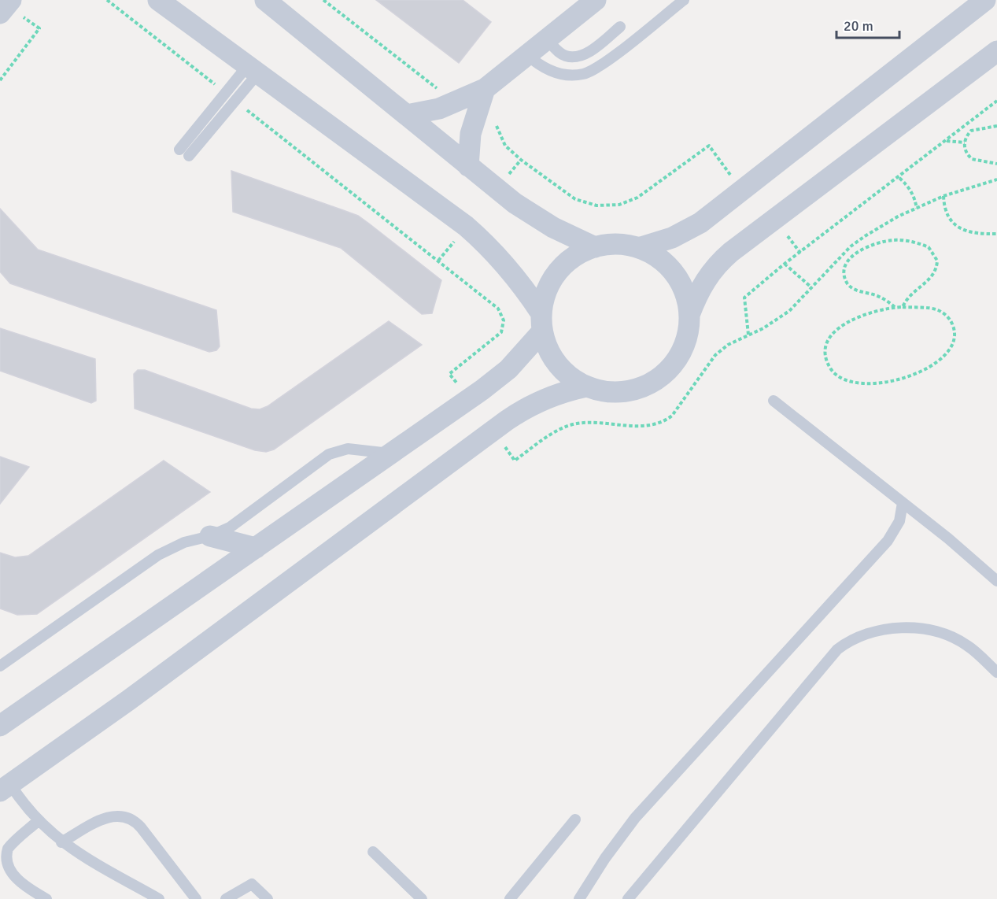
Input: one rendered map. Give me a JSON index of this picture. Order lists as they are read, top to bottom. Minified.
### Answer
{"scale_bar":"20 m"}
